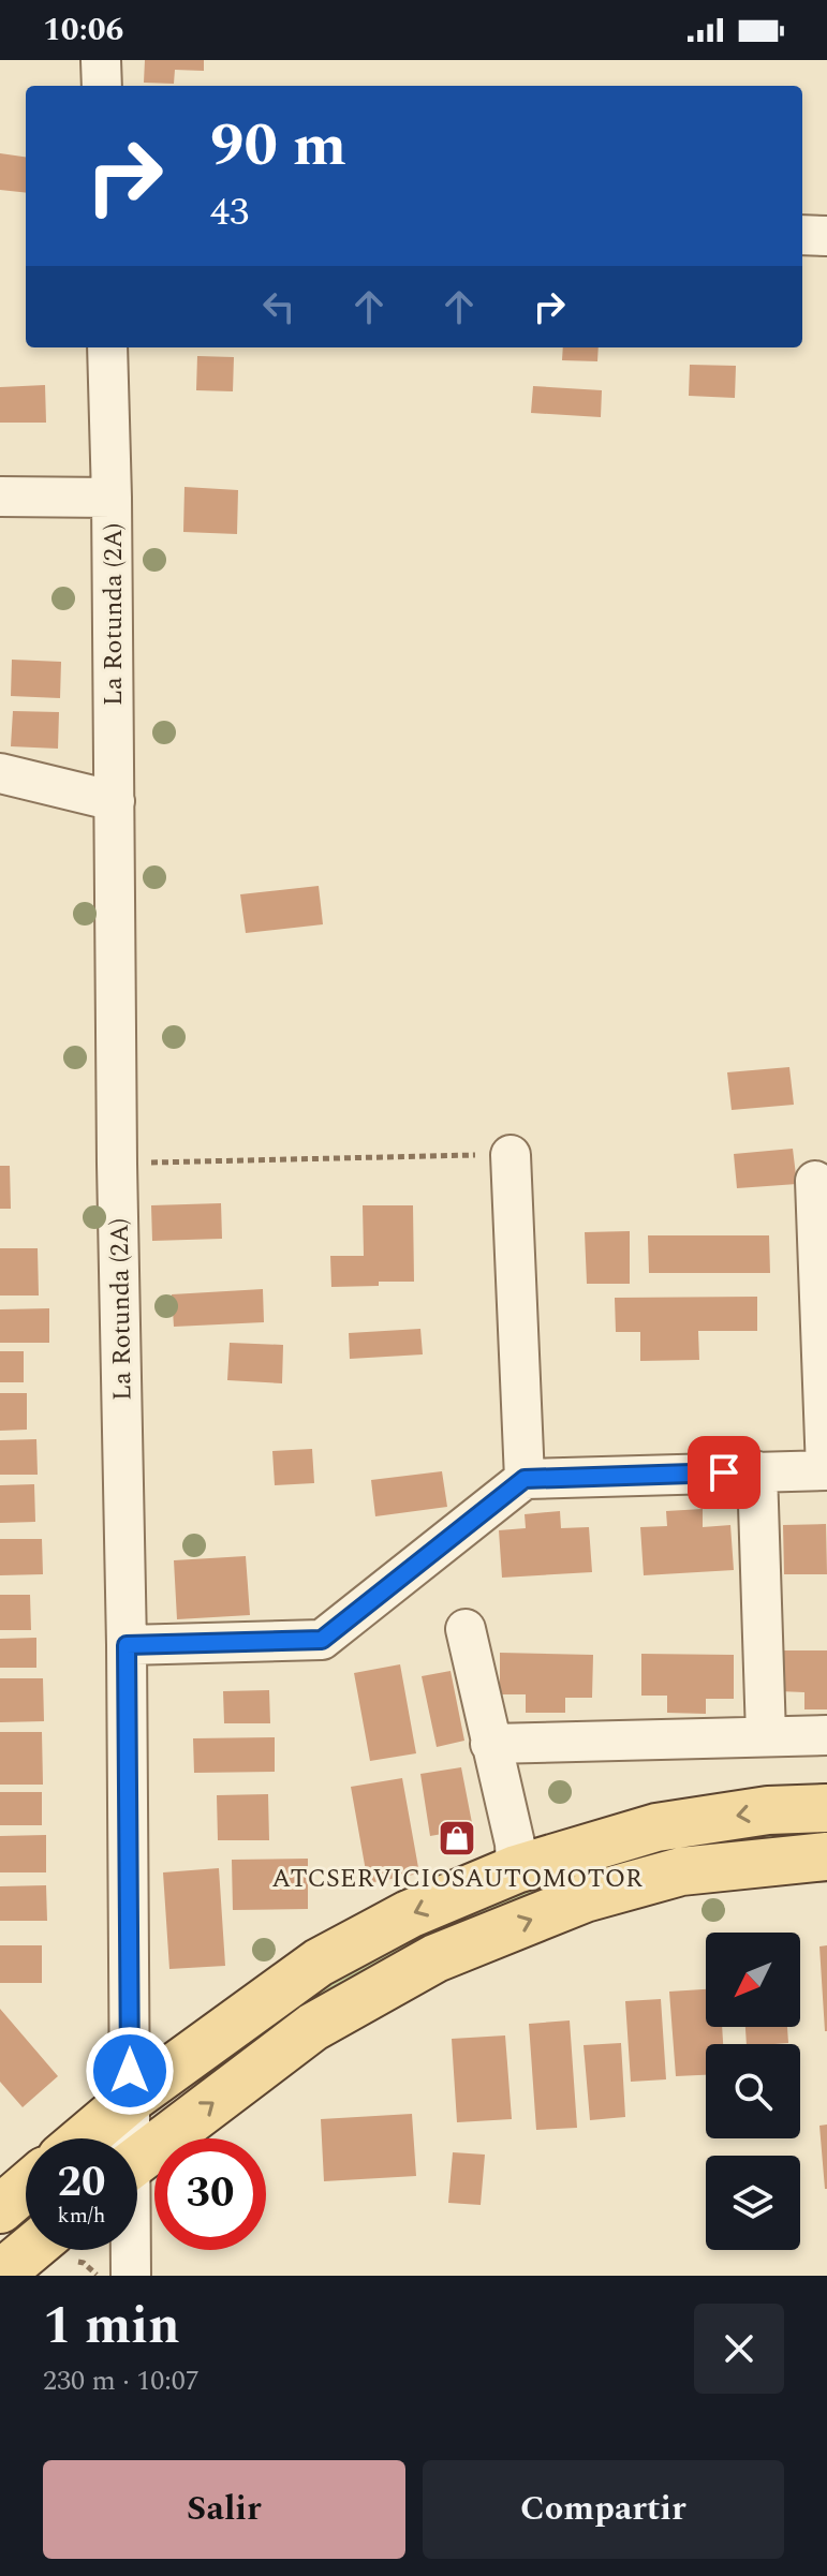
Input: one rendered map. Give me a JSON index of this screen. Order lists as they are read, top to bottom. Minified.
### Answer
{"streets":{"street":["La Rotunda (2A)"]},"places":{"shop":["ATCSERVICIOSAUTOMOTOR"]},"north":"bottom left","page":{"status":"10:06","turn":["90 m","43"],"speed":"20 km/h","limit":"30","heading":["1 min","230 m · 10:07"],"buttons":["Salir","Compartir"]}}
